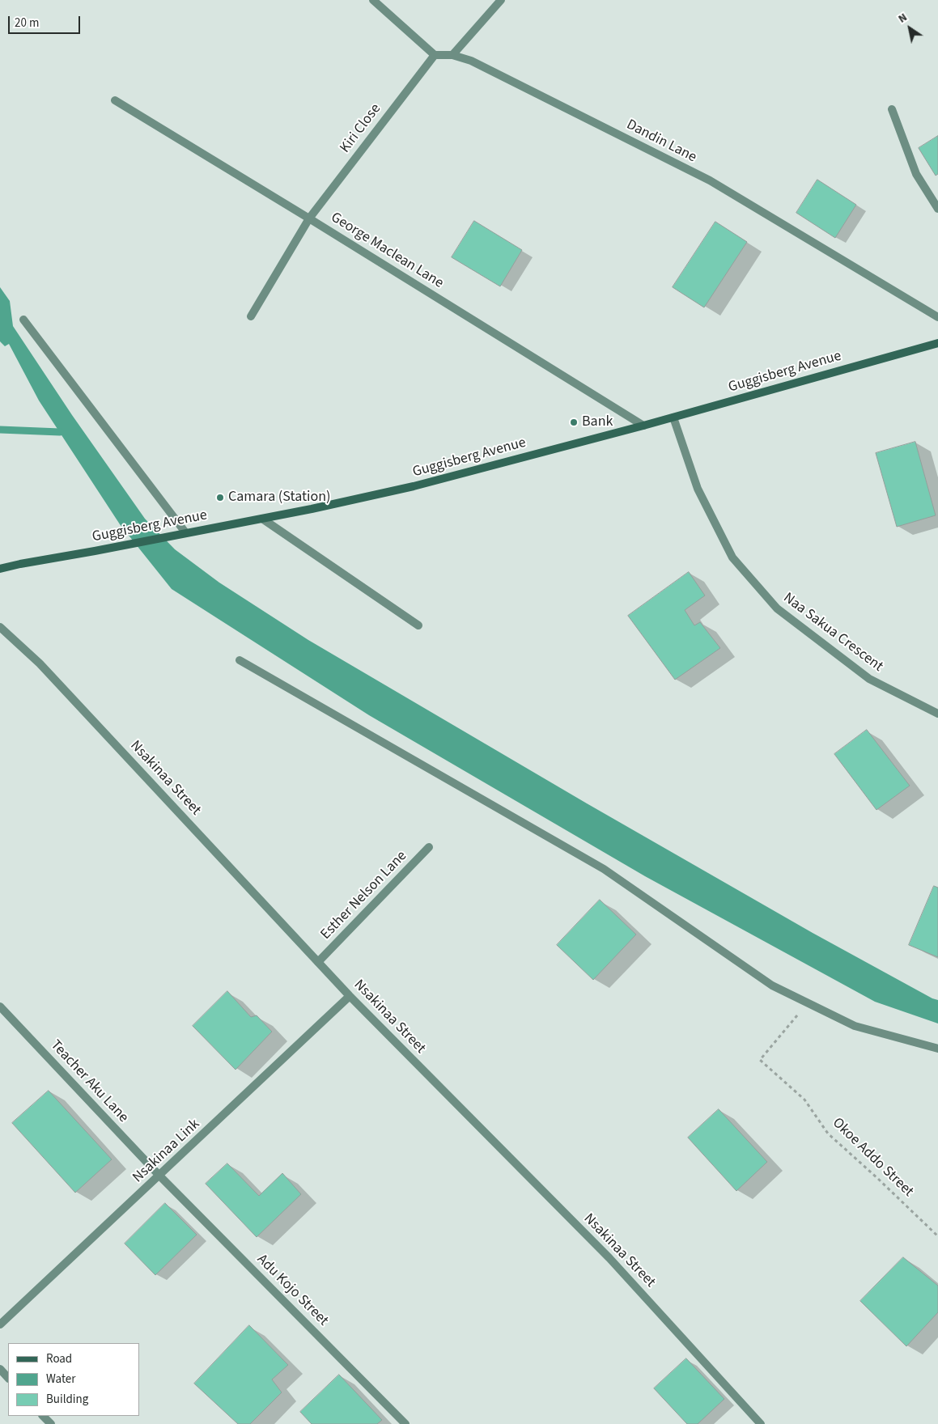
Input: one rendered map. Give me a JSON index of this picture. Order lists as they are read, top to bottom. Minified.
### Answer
{"streets":{"main road":["Guggisberg Avenue"],"street":["Kiri Close","Dandin Lane","George Maclean Lane","Naa Sakua Crescent","Nsakinaa Street","Esther Nelson Lane","Teacher Aku Lane","Nsakinaa Link","Adu Kojo Street"],"path":["Okoe Addo Street"]},"crossings":[["Kiri Close","Dandin Lane"],["Kiri Close","George Maclean Lane"],["George Maclean Lane","Guggisberg Avenue"],["Guggisberg Avenue","Naa Sakua Crescent"],["Nsakinaa Street","Esther Nelson Lane"],["Nsakinaa Street","Nsakinaa Link"],["Teacher Aku Lane","Nsakinaa Link"],["Teacher Aku Lane","Adu Kojo Street"],["Nsakinaa Link","Adu Kojo Street"]],"places":["Bank","Camara (Station)"],"legend":["Road","Water","Building"],"scale_bar":"20 m","north":"top left"}
